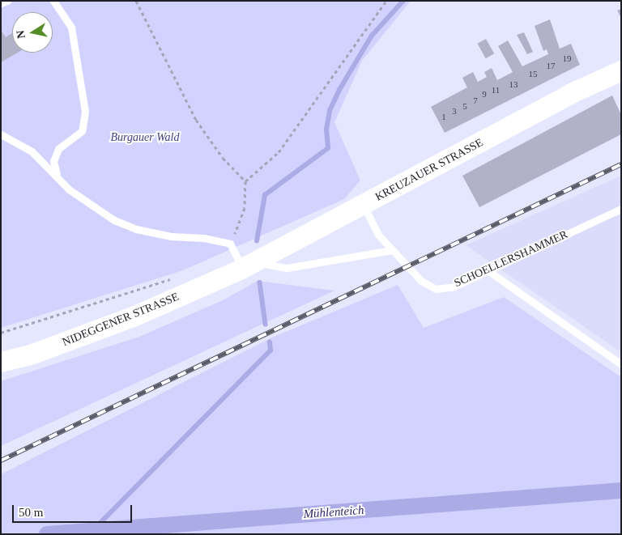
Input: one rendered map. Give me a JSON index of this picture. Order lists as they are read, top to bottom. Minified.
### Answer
{"streets":{"main road":["KREUZAUER STRASSE","NIDEGGENER STRASSE"],"lane":["SCHOELLERSHAMMER"]},"crossings":[["KREUZAUER STRASSE","SCHOELLERSHAMMER"],["KREUZAUER STRASSE","NIDEGGENER STRASSE"]],"water":["Mühlenteich"],"parks":["Burgauer Wald"],"house_numbers":["19","17","15","13","11","9","7","5","3","1"],"scale_bar":"50 m","north":"left"}
